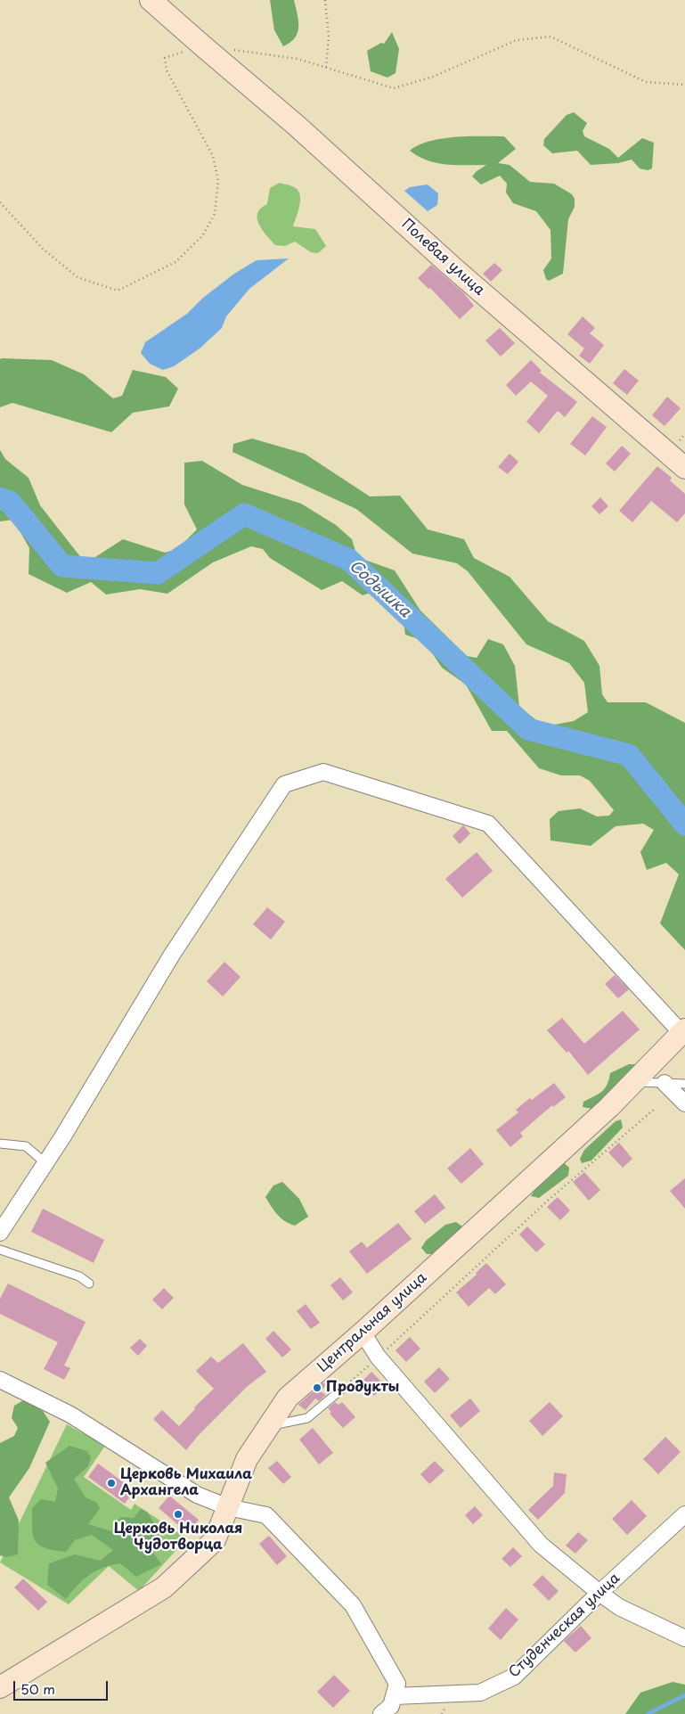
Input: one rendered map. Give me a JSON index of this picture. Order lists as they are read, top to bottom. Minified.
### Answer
{"streets":{"street":["Полевая улица","Центральная улица","Студенческая улица"]},"water":["Содышка"],"places":["Продукты","Церковь Михаила Архангела","Церковь Николая Чудотворца"],"scale_bar":"50 m"}
